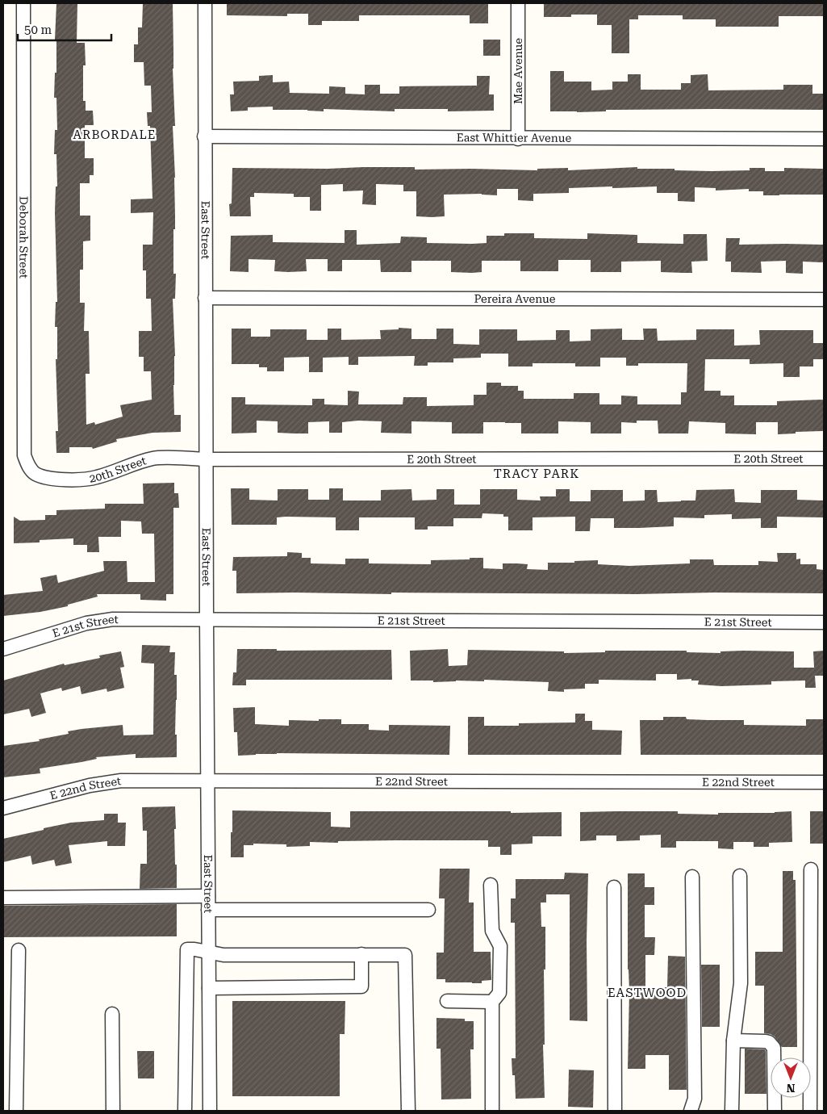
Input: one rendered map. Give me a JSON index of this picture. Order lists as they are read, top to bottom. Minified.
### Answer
{"streets":{"street":["Mae Avenue","East Whittier Avenue","East Street","Deborah Street","Pereira Avenue","E 20th Street","20th Street","E 21st Street","E 22nd Street"]},"crossings":[["Mae Avenue","East Whittier Avenue"],["East Whittier Avenue","East Street"],["East Street","Pereira Avenue"],["East Street","E 20th Street"],["East Street","20th Street"],["East Street","E 21st Street"],["East Street","E 22nd Street"],["Deborah Street","20th Street"],["E 20th Street","20th Street"]],"districts":["ARBORDALE","TRACY PARK","EASTWOOD"],"scale_bar":"50 m","north":"bottom"}
